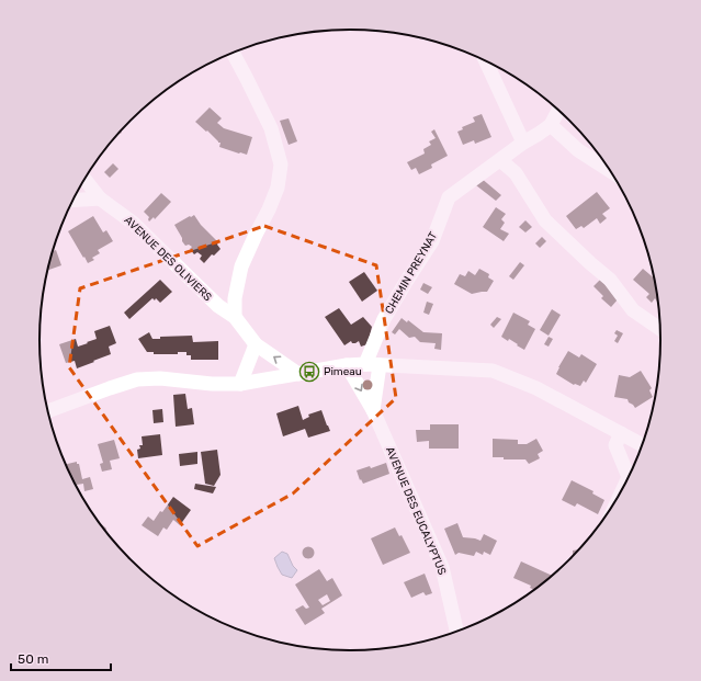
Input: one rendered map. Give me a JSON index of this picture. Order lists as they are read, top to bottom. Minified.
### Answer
{"streets":{"street":["AVENUE DES OLIVIERS","CHEMIN PREYNAT","AVENUE DES EUCALYPTUS"]},"places":{"bus stop":["Pimeau"]},"scale_bar":"50 m"}
